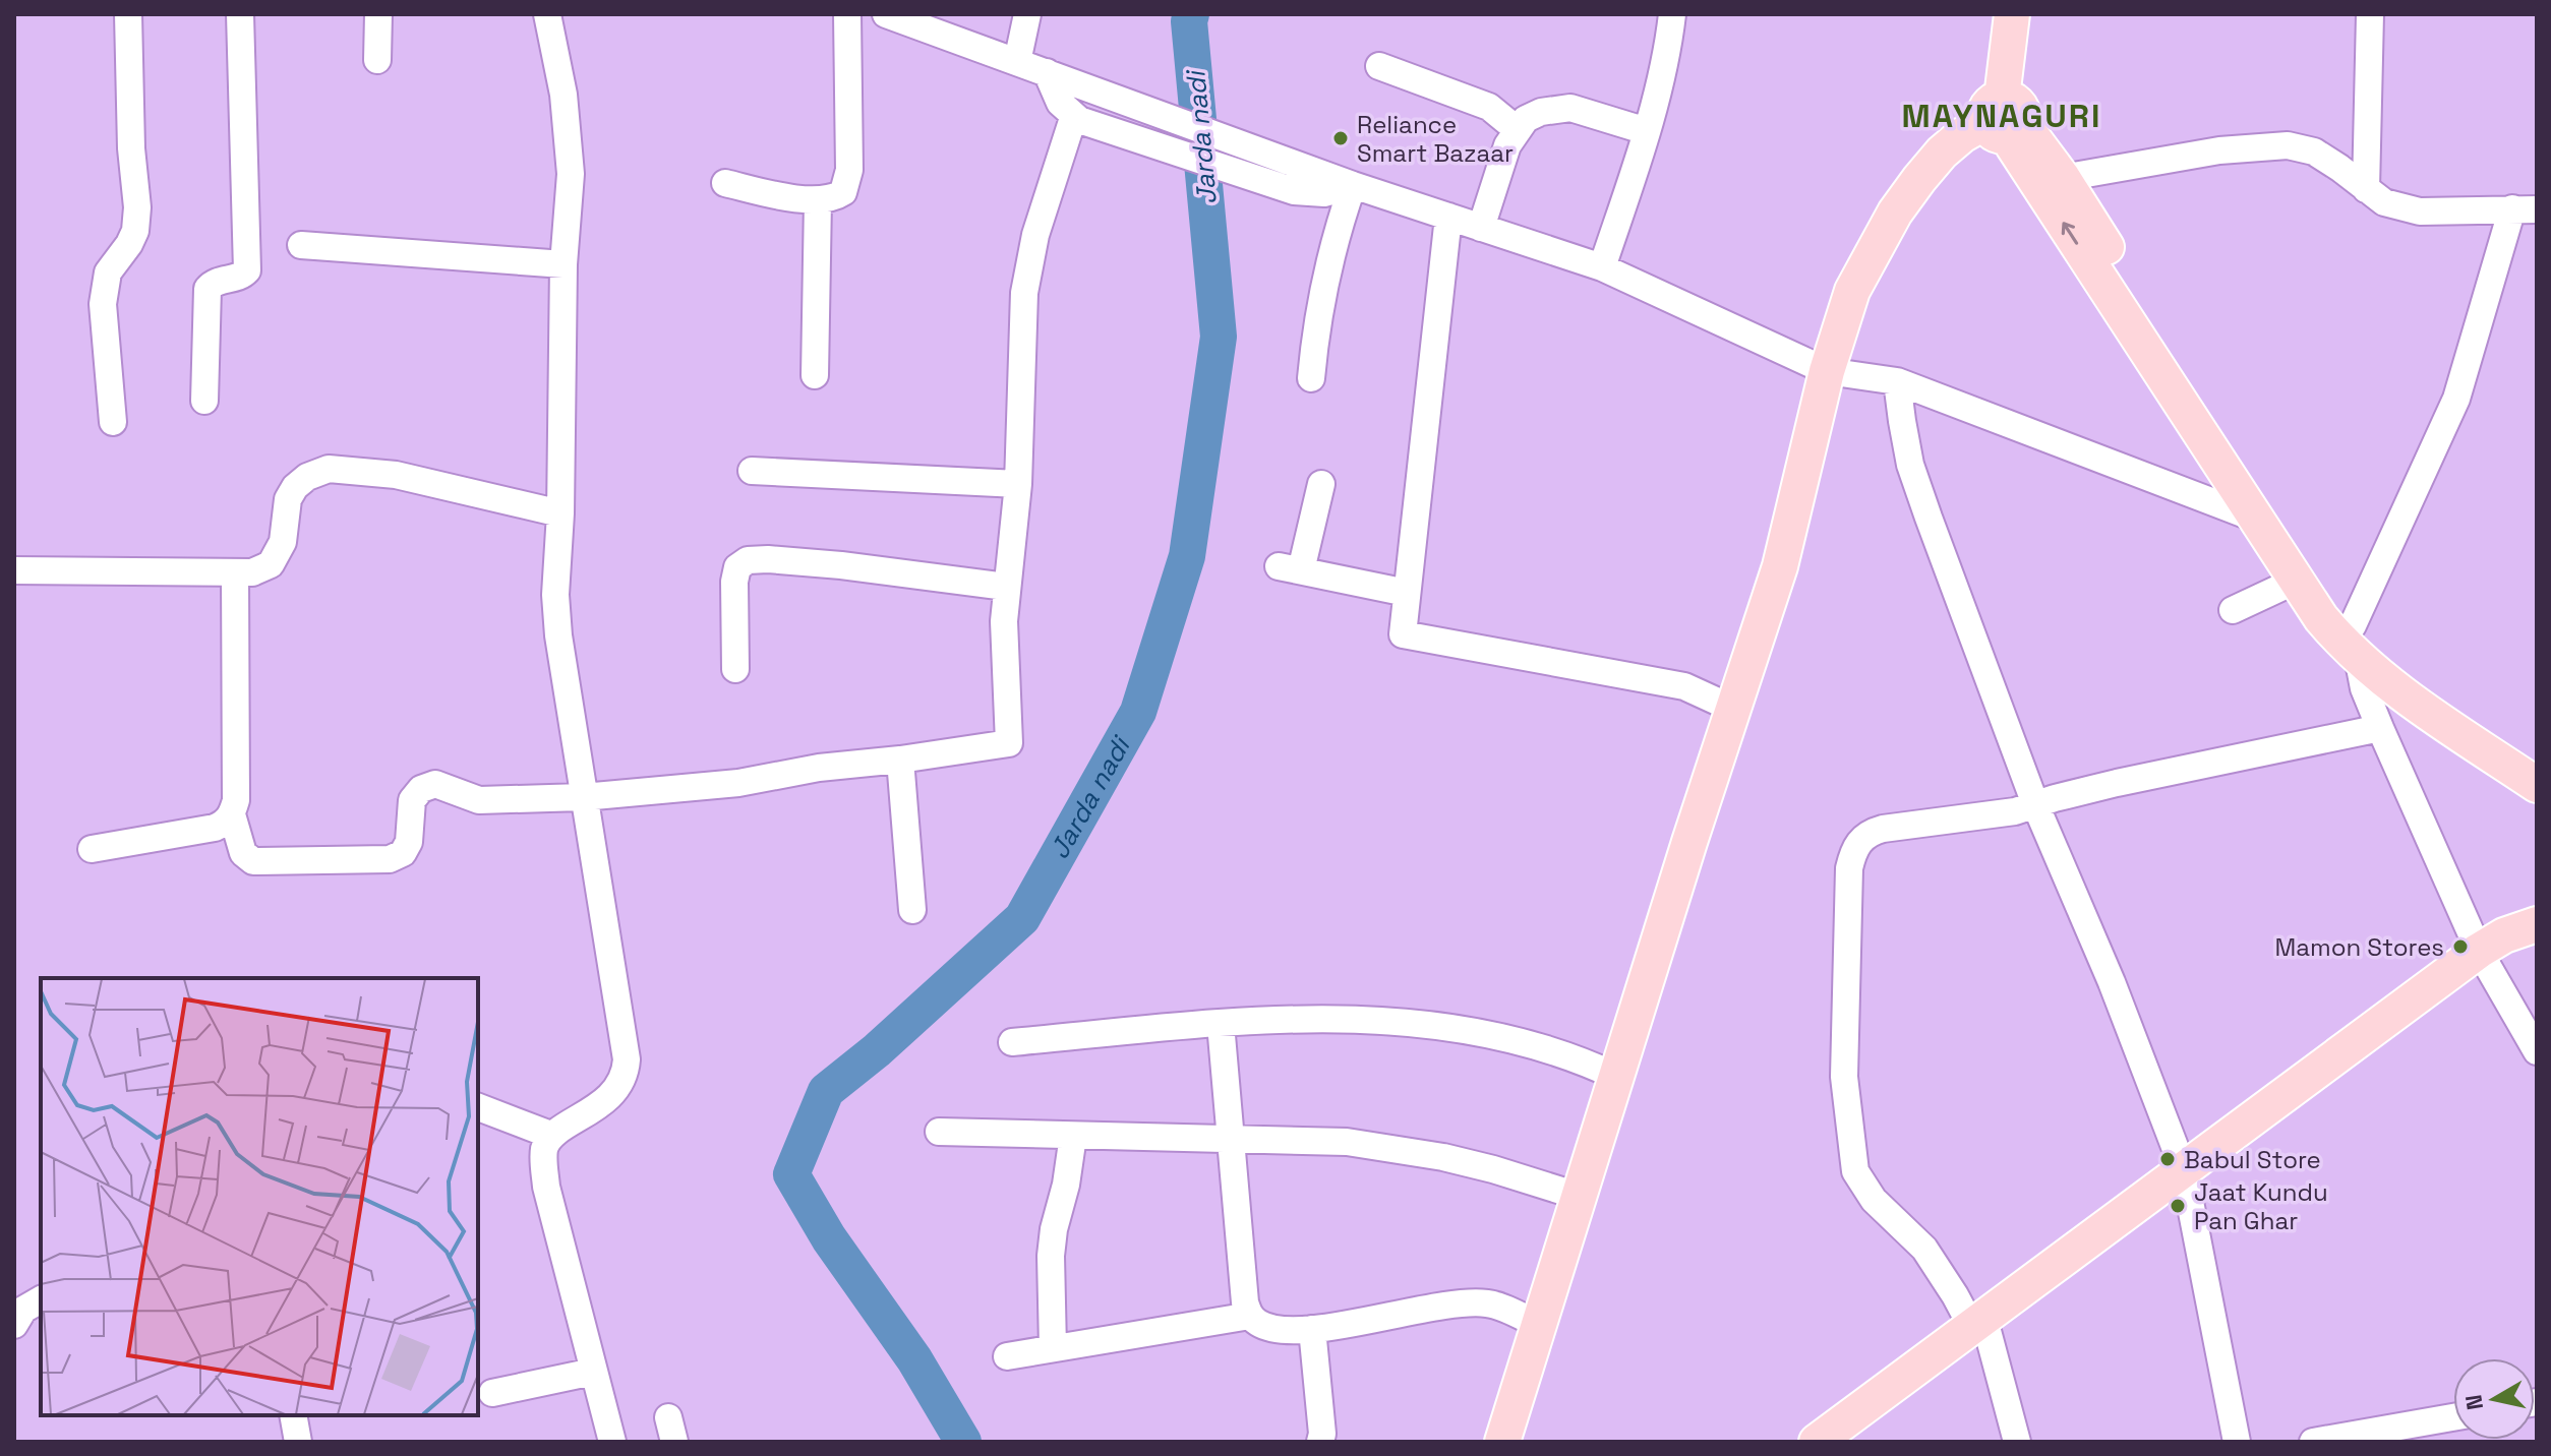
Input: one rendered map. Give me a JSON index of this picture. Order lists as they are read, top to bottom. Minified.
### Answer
{"districts":["MAYNAGURI"],"water":["Jarda nadi"],"places":["Reliance Smart Bazaar","Mamon Stores","Babul Store","Jaat Kundu Pan Ghar"],"north":"left"}
